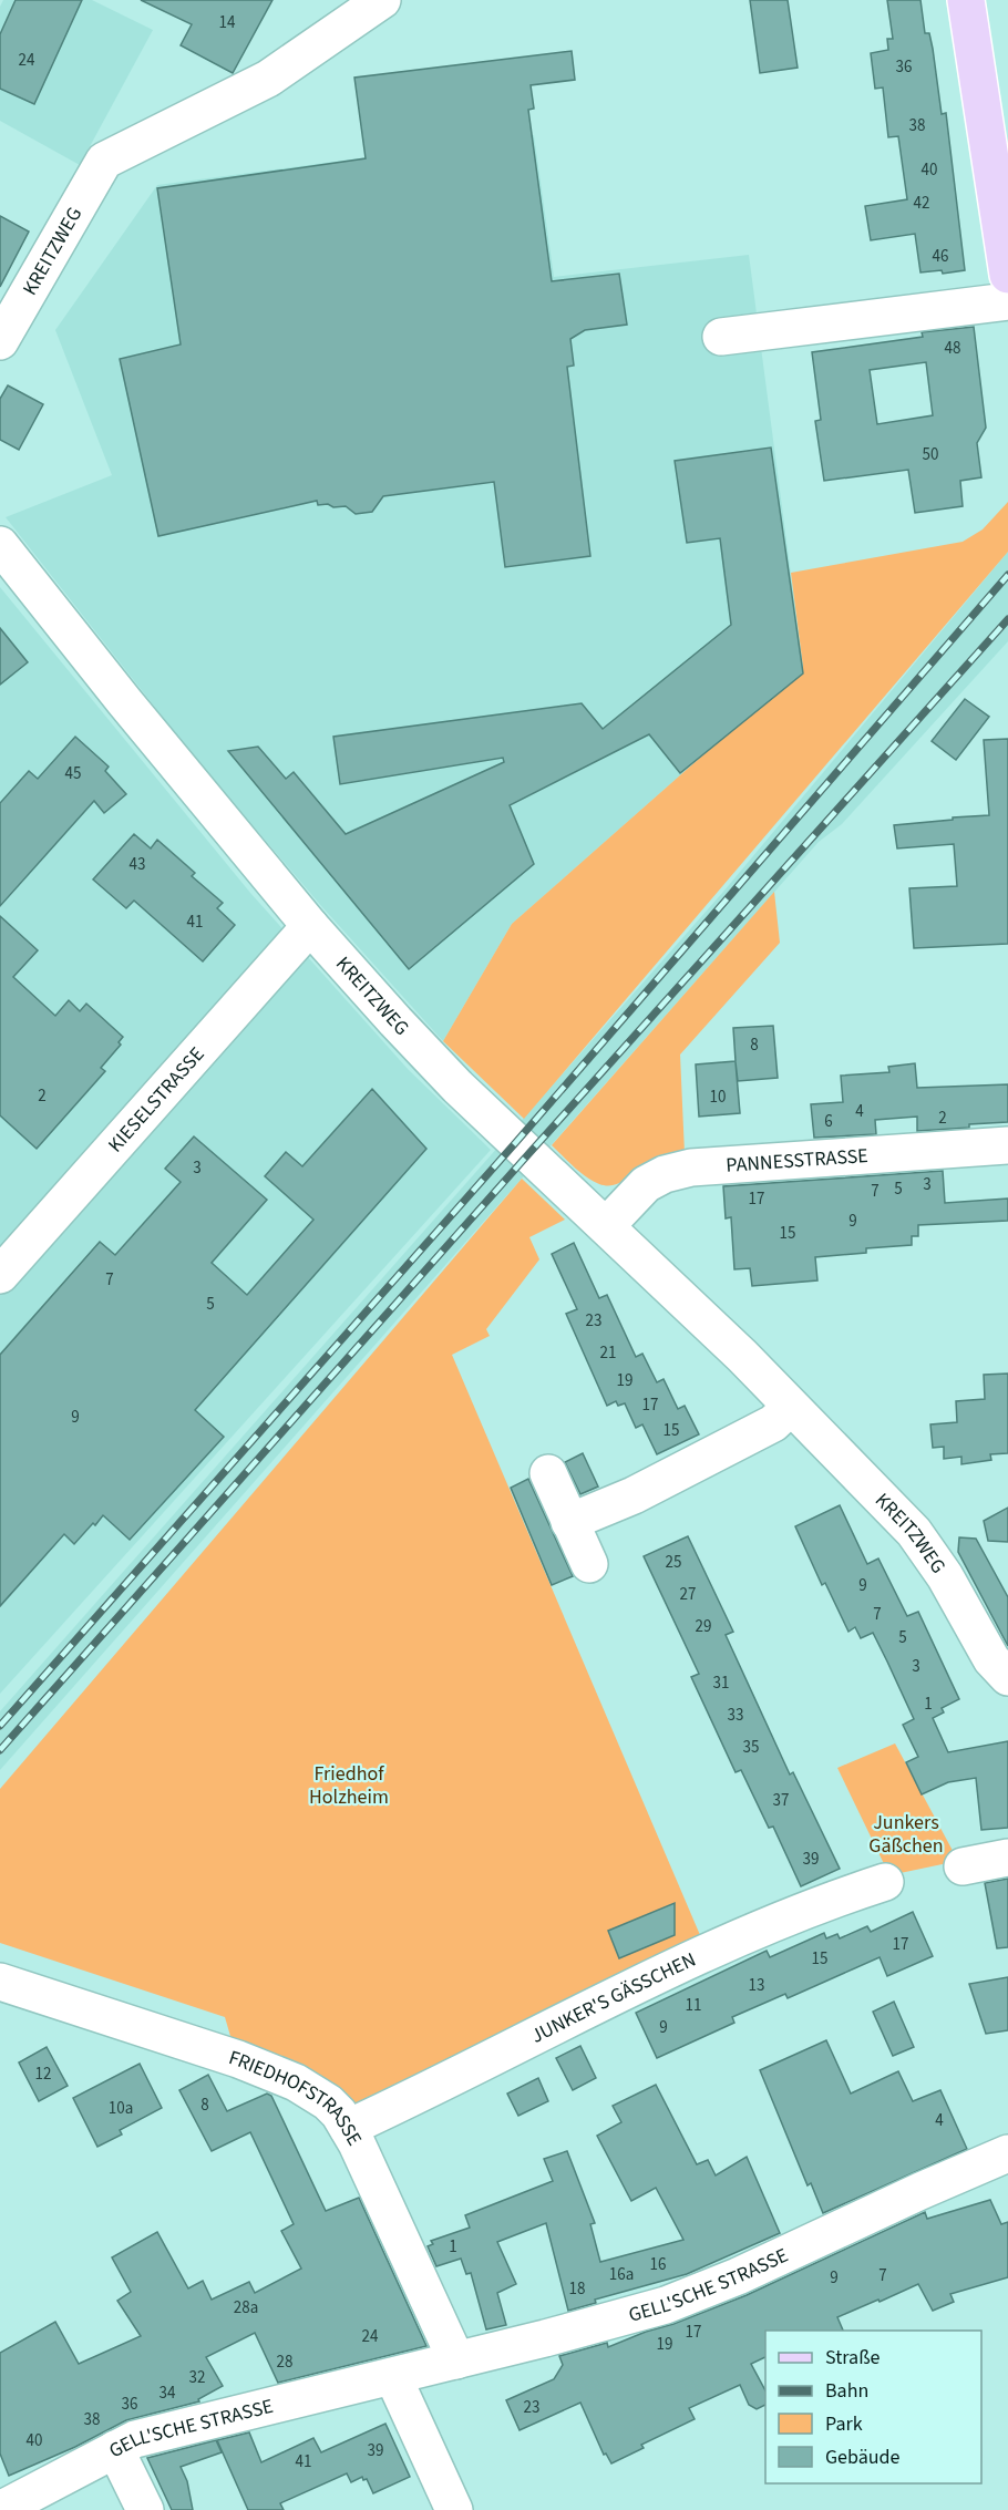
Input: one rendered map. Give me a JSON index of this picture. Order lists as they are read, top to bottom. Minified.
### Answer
{"streets":{"street":["KREITZWEG","KIESELSTRASSE","PANNESSTRASSE","JUNKER'S GÄSSCHEN","FRIEDHOFSTRASSE","GELL'SCHE STRASSE"]},"crossings":[["KREITZWEG","KIESELSTRASSE"],["KREITZWEG","PANNESSTRASSE"],["JUNKER'S GÄSSCHEN","FRIEDHOFSTRASSE"],["FRIEDHOFSTRASSE","GELL'SCHE STRASSE"]],"parks":["Friedhof Holzheim","Junkers Gäßchen"],"house_numbers":["14","24","36","38","40","42","46","48","50","45","43","41","8","2","10","4","2","6","3","3","5","7","17","9","15","7","5","23","21","19","17","9","15","25","9","27","7","29","5","3","31","1","33","35","37","39","17","15","13","11","9","12","8","10a","4","1","16","16a","7","9","18","28a","17","24","19","28","32","34","36","23","38","40","39","41"],"legend":["Straße","Bahn","Park","Gebäude"]}
